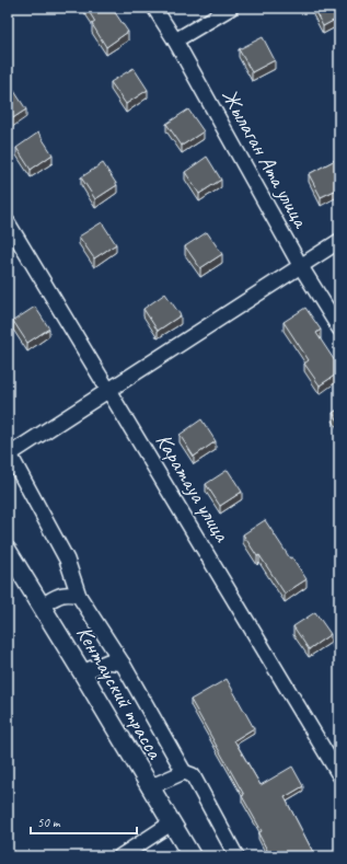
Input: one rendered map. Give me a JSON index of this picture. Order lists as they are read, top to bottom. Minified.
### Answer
{"streets":{"main road":["Кентауский трасса"],"street":["Жылаган Ата улица","Каратауа улица"]},"scale_bar":"50 m"}
